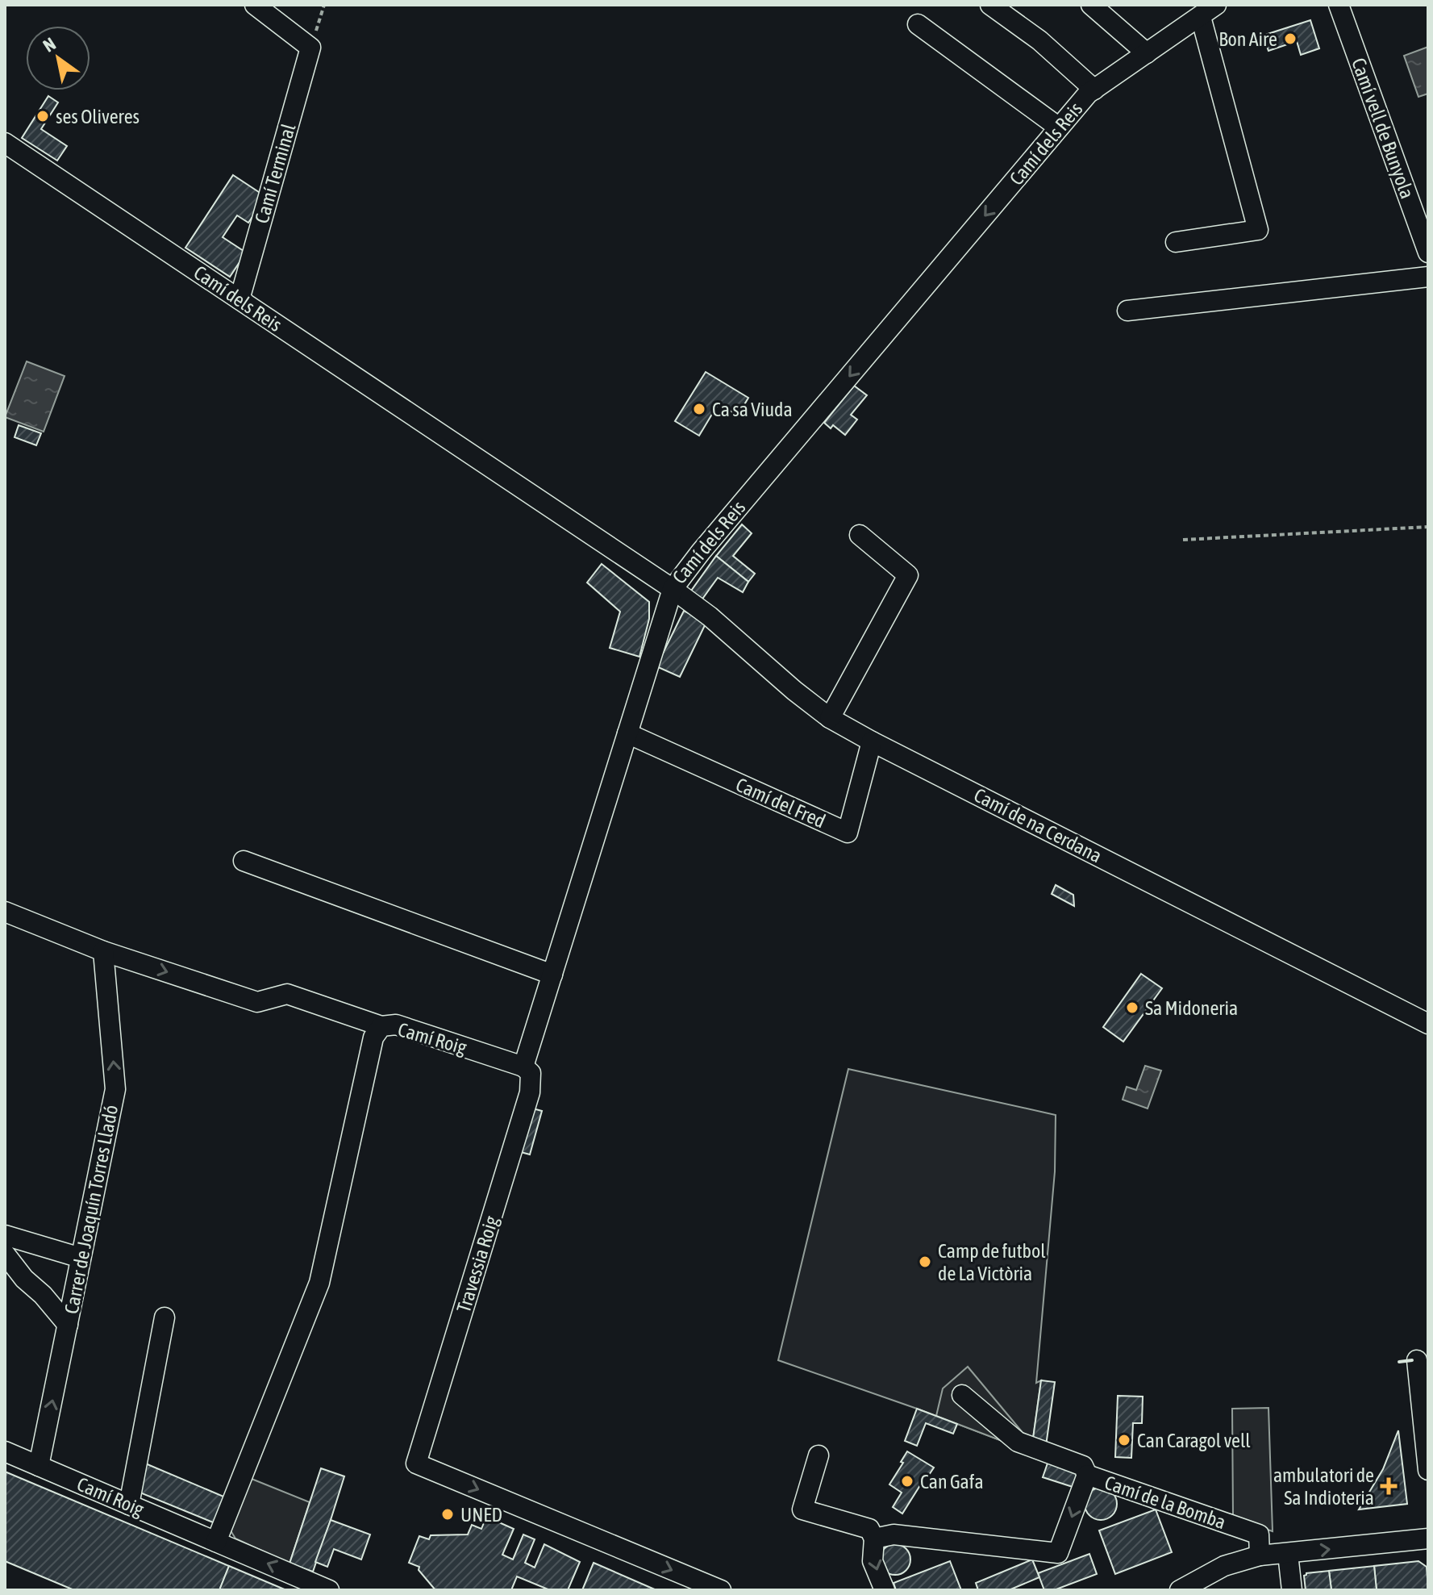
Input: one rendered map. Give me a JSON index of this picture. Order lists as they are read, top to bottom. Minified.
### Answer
{"streets":{"street":["Camí vell de Bunyola","Camí dels Reis","Camí Terminal","Camí del Fred","Camí de na Cerdana","Camí Roig","Carrer de Joaquín Torres Lladó","Travessia Roig","Camí de la Bomba"]},"crossings":[["Camí dels Reis","Camí Terminal"],["Camí dels Reis","Camí de na Cerdana"],["Camí del Fred","Camí de na Cerdana"],["Camí Roig","Carrer de Joaquín Torres Lladó"],["Camí Roig","Travessia Roig"]],"one_way":["Camí dels Reis","Camí de la Bomba"],"places":{"other":["Bon Aire","ses Oliveres","Ca sa Viuda","Sa Midoneria","Camp de futbol de La Victòria","Can Caragol vell","Can Gafa","UNED"],"health":["ambulatori de Sa Indioteria"]},"north":"top left"}
